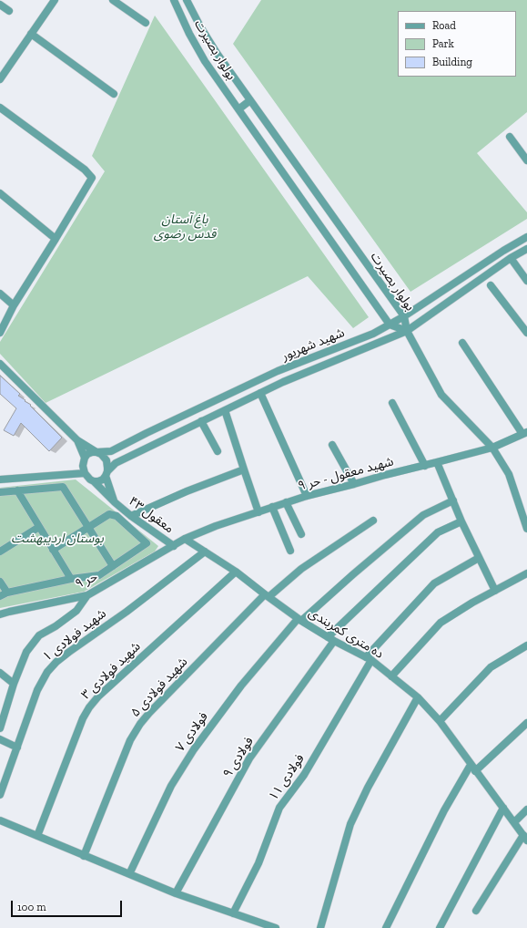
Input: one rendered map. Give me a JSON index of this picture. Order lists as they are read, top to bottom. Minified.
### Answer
{"streets":{"street":["بولوار بصیرت","شهید شهریور","شهید معقول - حر ۹","معقول ۴۳","حر ۹","ده متری کمربندی","شهید فولادی ۱","شهید فولادی ۳","شهید فولادی ۵","فولادی ۷","فولادی ۹","فولادی ۱۱"]},"crossings":[["بولوار بصیرت","شهید شهریور"],["شهید شهریور","معقول ۴۳"],["شهید معقول - حر ۹","معقول ۴۳"],["شهید معقول - حر ۹","حر ۹"],["شهید معقول - حر ۹","ده متری کمربندی"],["معقول ۴۳","حر ۹"],["ده متری کمربندی","شهید فولادی ۱"],["ده متری کمربندی","شهید فولادی ۳"],["ده متری کمربندی","شهید فولادی ۵"],["ده متری کمربندی","فولادی ۷"],["ده متری کمربندی","فولادی ۹"],["ده متری کمربندی","فولادی ۱۱"]],"parks":["باغ آستان قدس رضوی","بوستان اردیبهشت"],"legend":["Road","Park","Building"],"scale_bar":"100 m"}
